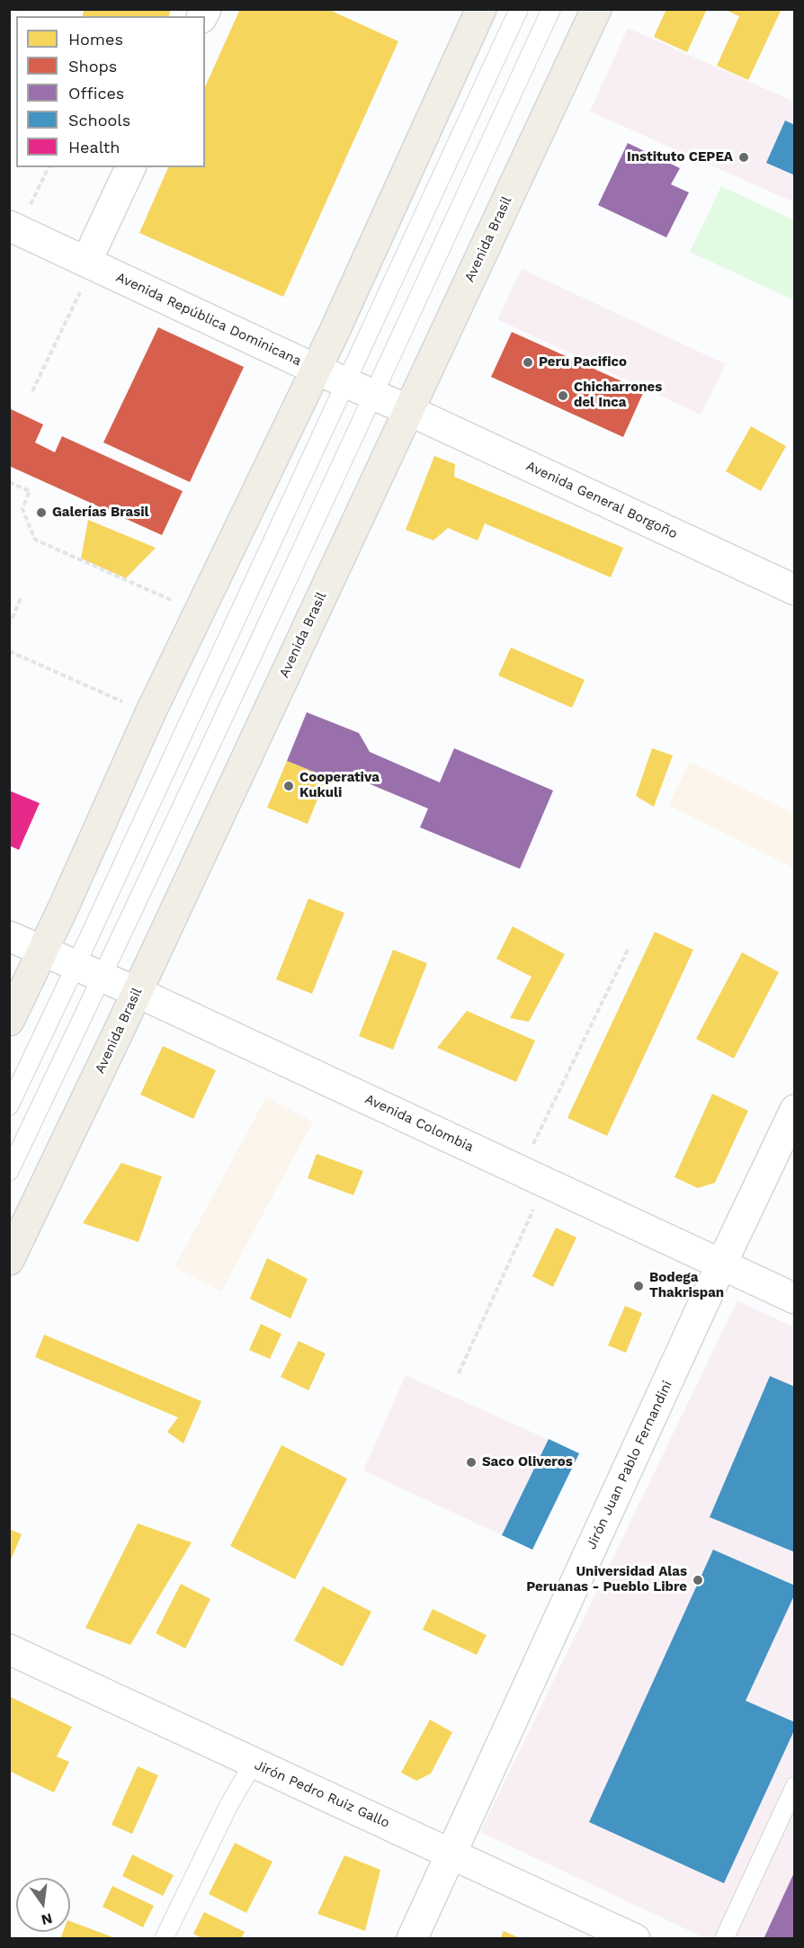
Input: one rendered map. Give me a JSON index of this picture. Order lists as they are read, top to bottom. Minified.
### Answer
{"streets":{"main road":["Avenida Brasil"],"street":["Avenida República Dominicana","Avenida General Borgoño","Avenida Colombia","Jirón Juan Pablo Fernandini","Jirón Pedro Ruiz Gallo"]},"crossings":[["Avenida Brasil","Avenida República Dominicana"],["Avenida Brasil","Avenida General Borgoño"],["Avenida Brasil","Avenida Colombia"],["Avenida República Dominicana","Avenida General Borgoño"],["Avenida Colombia","Jirón Juan Pablo Fernandini"],["Jirón Juan Pablo Fernandini","Jirón Pedro Ruiz Gallo"]],"places":["Instituto CEPEA","Peru Pacifico","Chicharrones del Inca","Galerías Brasil","Cooperativa Kukuli","Bodega Thakrispan","Saco Oliveros","Universidad Alas Peruanas - Pueblo Libre"],"legend":["Homes","Shops","Offices","Schools","Health"],"north":"bottom"}
